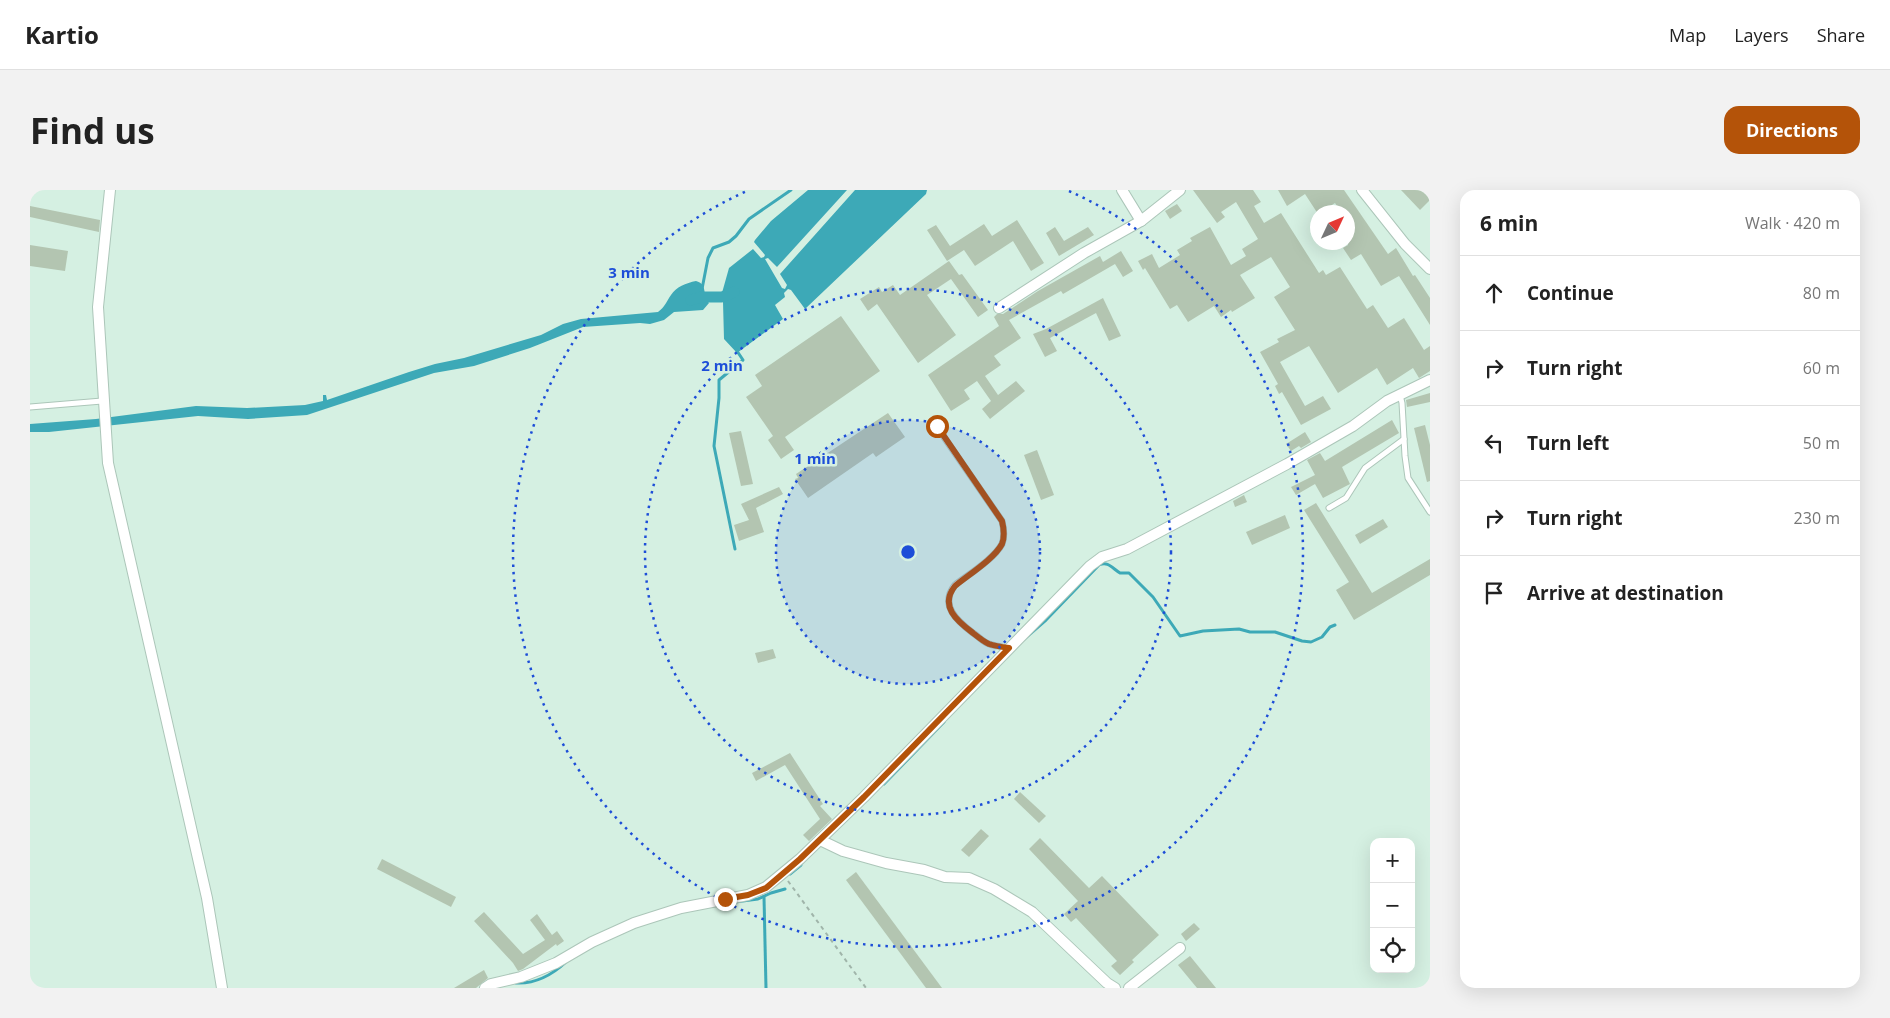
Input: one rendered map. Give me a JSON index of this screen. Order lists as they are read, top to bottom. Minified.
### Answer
{"north":"top right","page":{"header":"Kartio","nav":["Map","Layers","Share"],"buttons":"Directions","title":"Find us","heading":["6 min","Walk · 420 m"],"list":[["Continue","80 m"],["Turn right","60 m"],["Turn left","50 m"],["Turn right","230 m"],"Arrive at destination"],"map_buttons":["+","−"]},"rings":["3 min","2 min","1 min"]}
